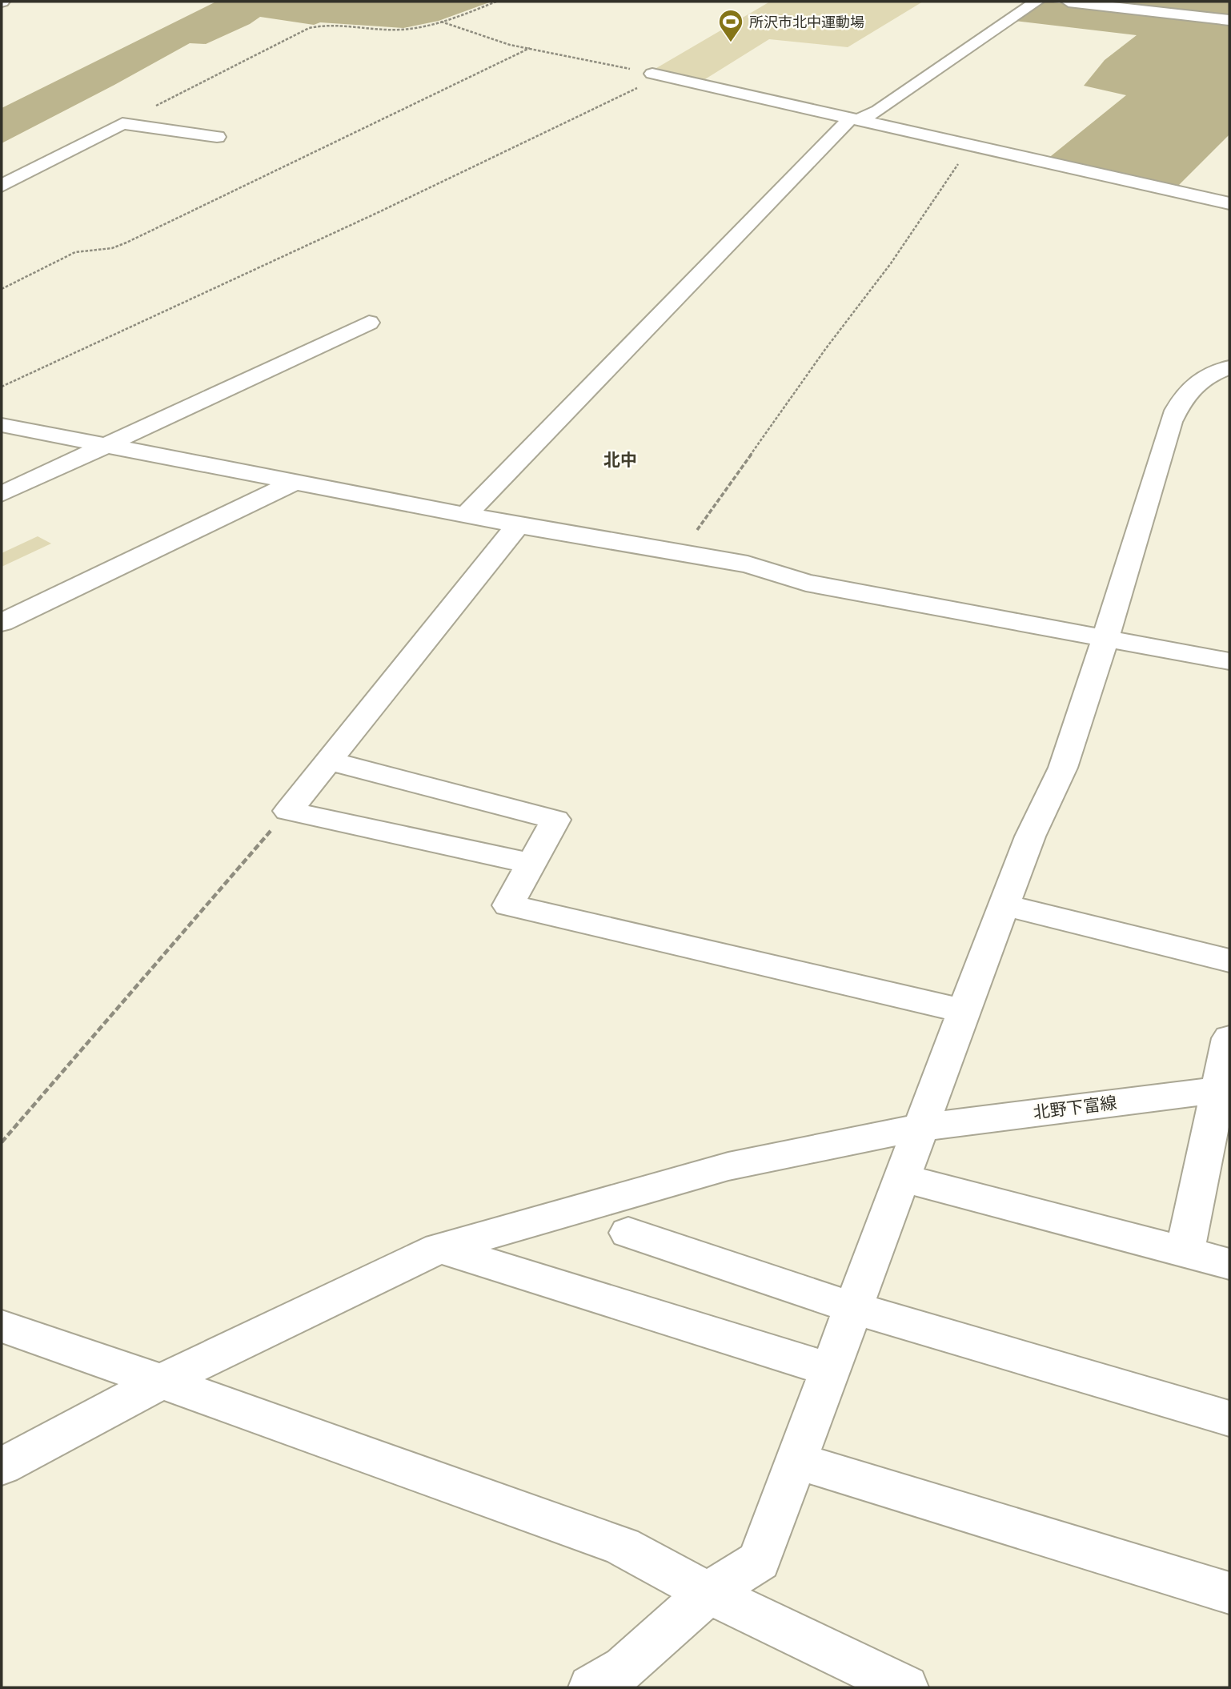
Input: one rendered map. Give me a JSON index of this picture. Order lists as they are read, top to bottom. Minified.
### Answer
{"streets":{"street":["北野下富線"]},"districts":["北中"],"places":{"sports":["所沢市北中運動場"]}}
